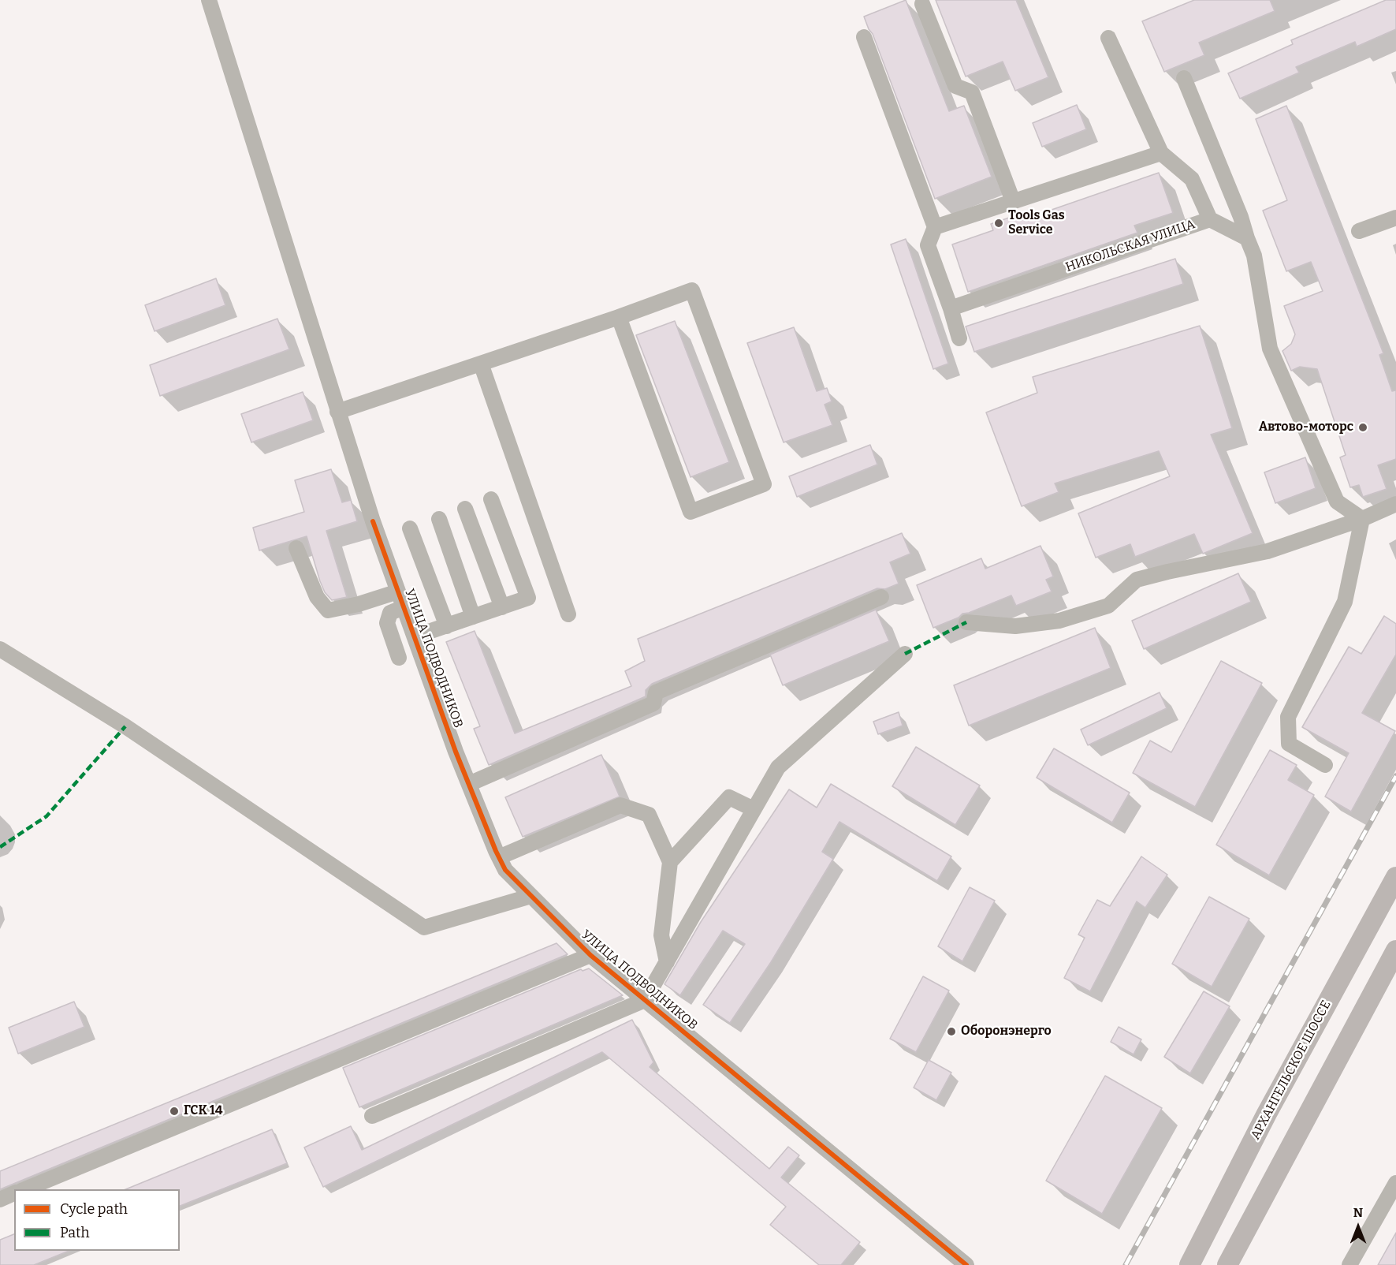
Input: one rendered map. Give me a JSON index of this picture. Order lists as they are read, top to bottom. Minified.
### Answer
{"streets":{"main road":["АРХАНГЕЛЬСКОЕ ШОССЕ"],"street":["НИКОЛЬСКАЯ УЛИЦА","УЛИЦА ПОДВОДНИКОВ"]},"places":["Tools Gas Service","Автово-моторс","Оборонэнерго","ГСК 14"],"legend":["Cycle path","Path"],"north":"top"}
